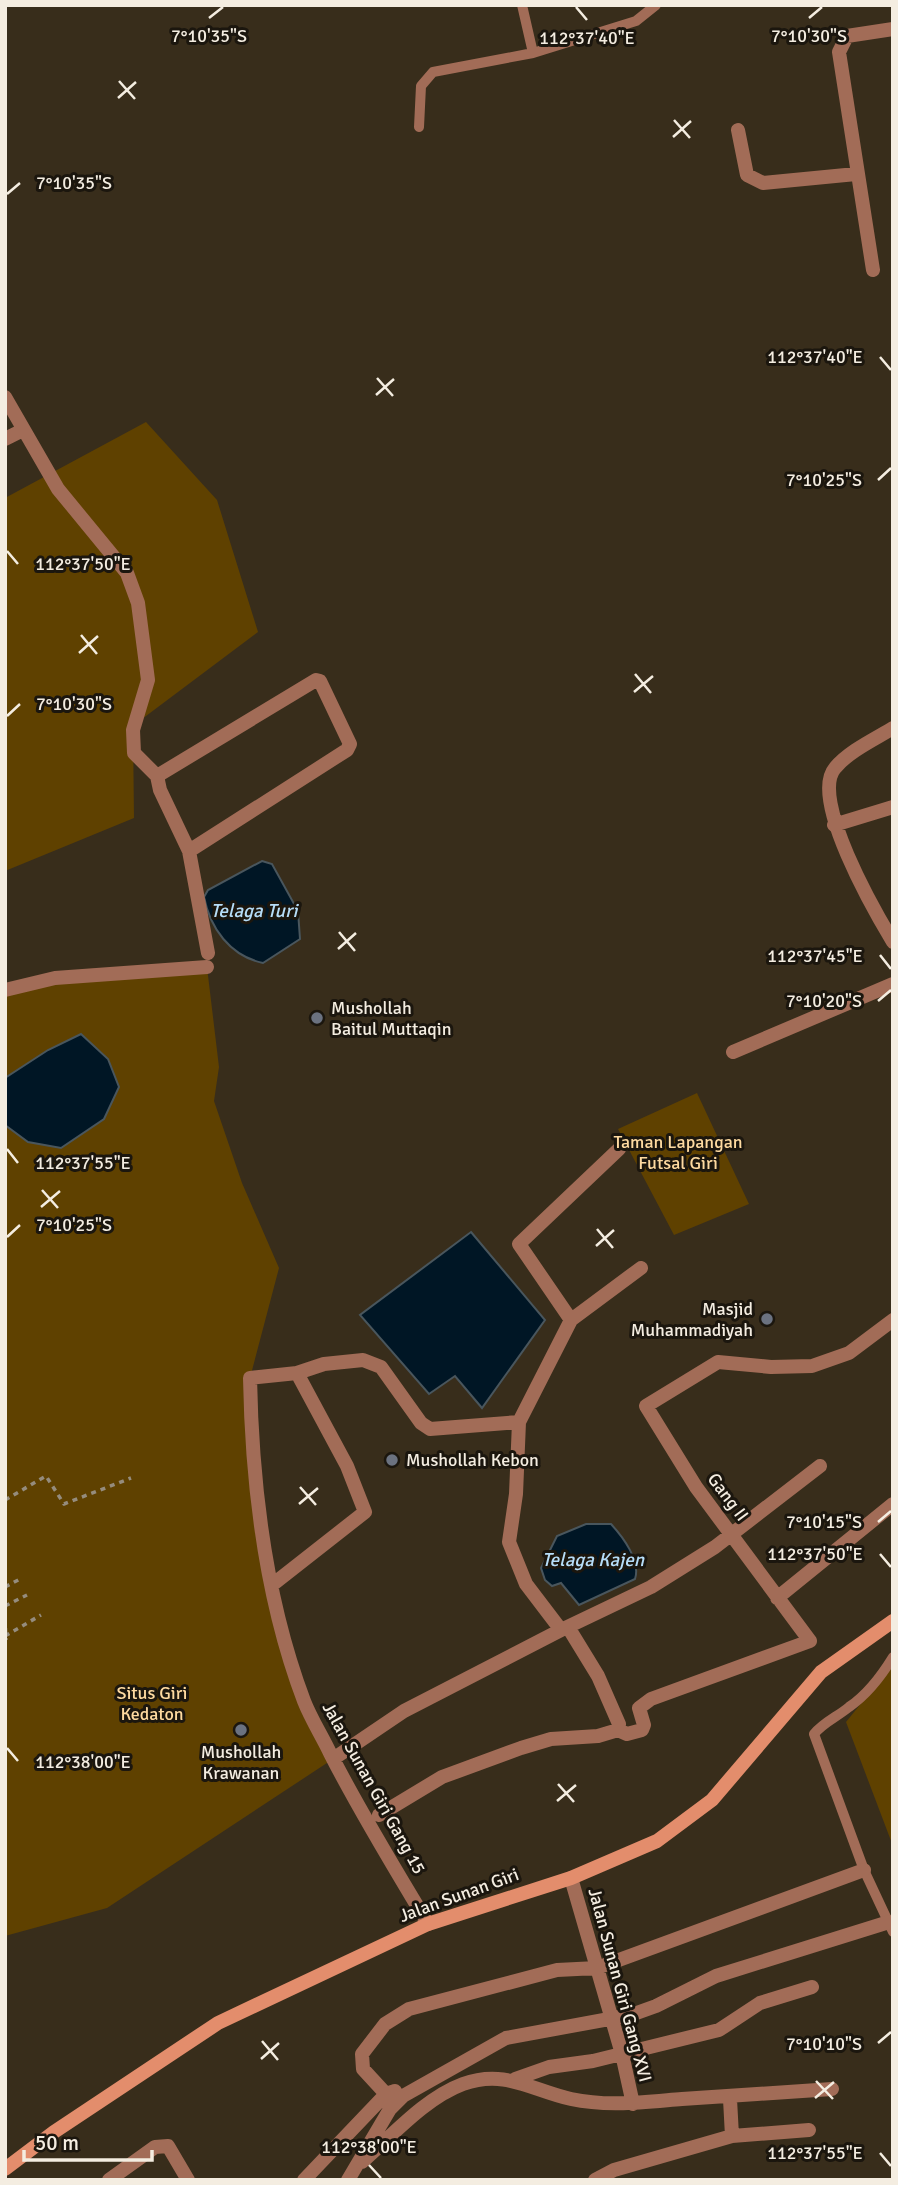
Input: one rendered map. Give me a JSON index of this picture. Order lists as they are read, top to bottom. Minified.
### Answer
{"streets":{"main road":["Jalan Sunan Giri"],"street":["Gang II","Jalan Sunan Giri Gang 15","Jalan Sunan Giri Gang XVI"]},"crossings":[["Jalan Sunan Giri Gang 15","Jalan Sunan Giri"],["Jalan Sunan Giri","Jalan Sunan Giri Gang XVI"]],"water":["Telaga Turi","Telaga Kajen"],"parks":["Taman Lapangan Futsal Giri","Situs Giri Kedaton"],"places":["Mushollah Baitul Muttaqin","Masjid Muhammadiyah","Mushollah Kebon","Mushollah Krawanan"],"scale_bar":"50 m","coordinates":["7°10'35\"S","7°10'30\"S","112°37'40\"E","7°10'25\"S","112°37'50\"E","112°37'45\"E","7°10'20\"S","112°37'55\"E","7°10'15\"S","112°38'00\"E","7°10'10\"S"]}
